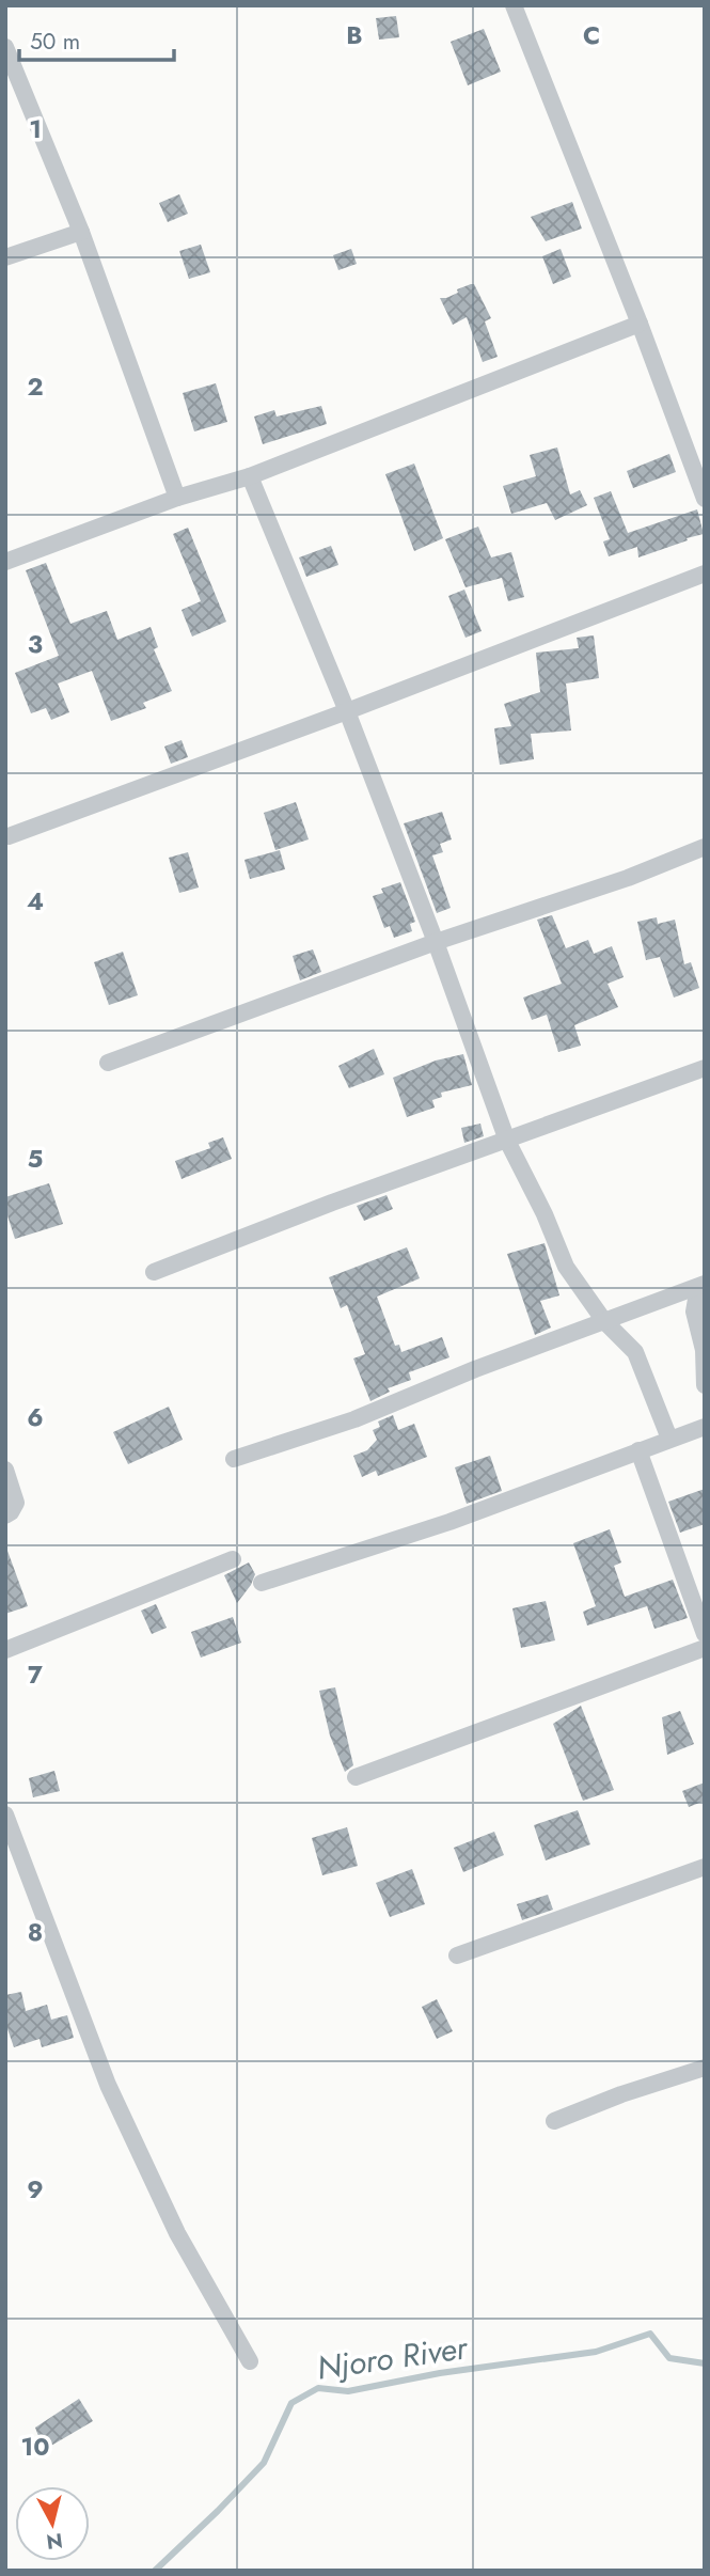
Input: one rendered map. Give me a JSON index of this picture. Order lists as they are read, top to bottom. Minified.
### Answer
{"water":["Njoro River"],"scale_bar":"50 m","north":"bottom","grid":{"columns":["B","C"],"rows":["1","2","3","4","5","6","7","8","9","10"]}}
